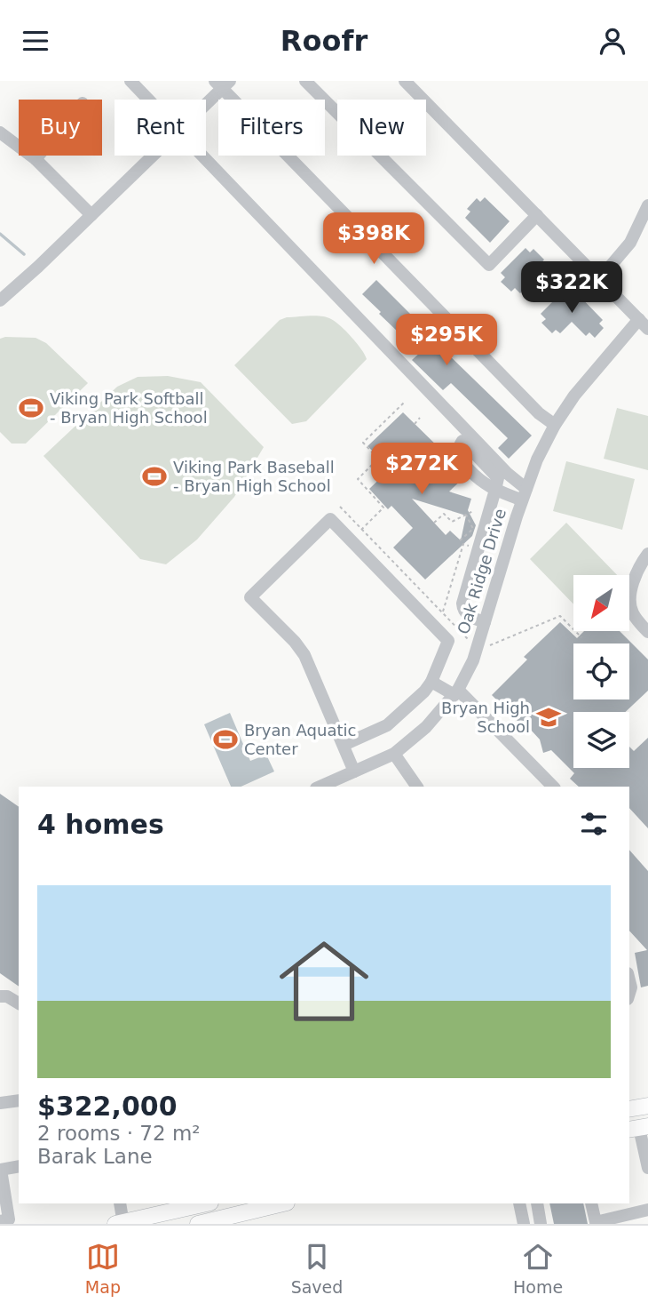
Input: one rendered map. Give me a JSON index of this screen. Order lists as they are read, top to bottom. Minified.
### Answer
{"streets":{"street":["Oak Ridge Drive"]},"places":{"sports":["Viking Park Softball - Bryan High School","Viking Park Baseball - Bryan High School","Bryan Aquatic Center"],"school or university":["Bryan High School"]},"north":"bottom left","page":{"header":"Roofr","chip":["Buy","Rent","Filters","New"],"price":["$398K","$322K","$295K","$272K"],"heading":"4 homes","list":[{"name":"$322,000","note":"2 rooms · 72 m² · Barak Lane"}],"tabs":["Map","Saved","Home"]}}
